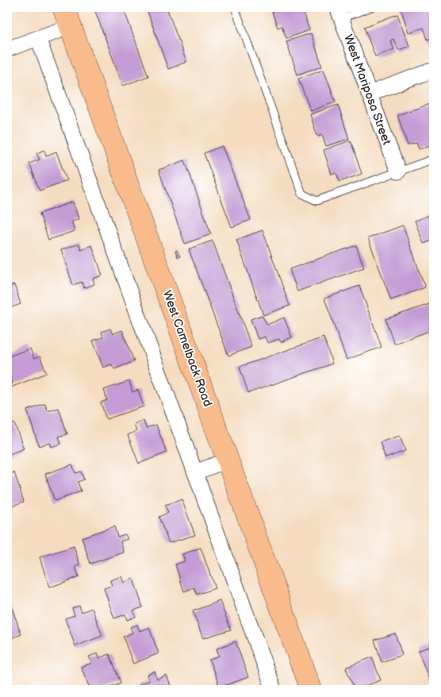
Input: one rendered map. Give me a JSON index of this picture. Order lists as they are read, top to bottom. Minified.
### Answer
{"streets":{"main road":["West Camelback Road"],"street":["West Mariposa Street"]}}
